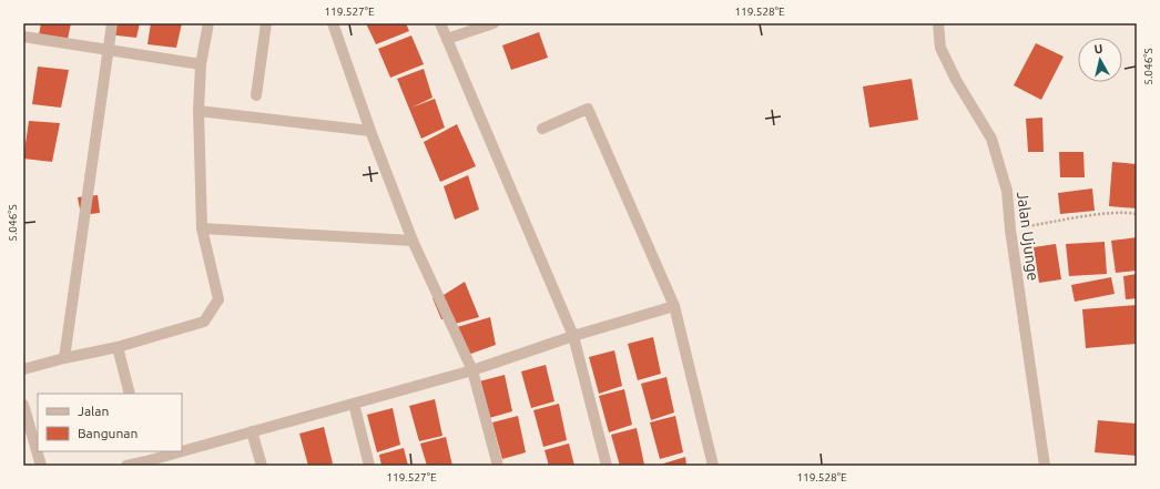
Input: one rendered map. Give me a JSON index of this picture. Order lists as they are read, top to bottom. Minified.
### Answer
{"streets":{"street":["Jalan Ujunge"]},"legend":["Jalan","Bangunan"],"north":"top","coordinates":["119.527°E","119.528°E","5.046°S"]}
